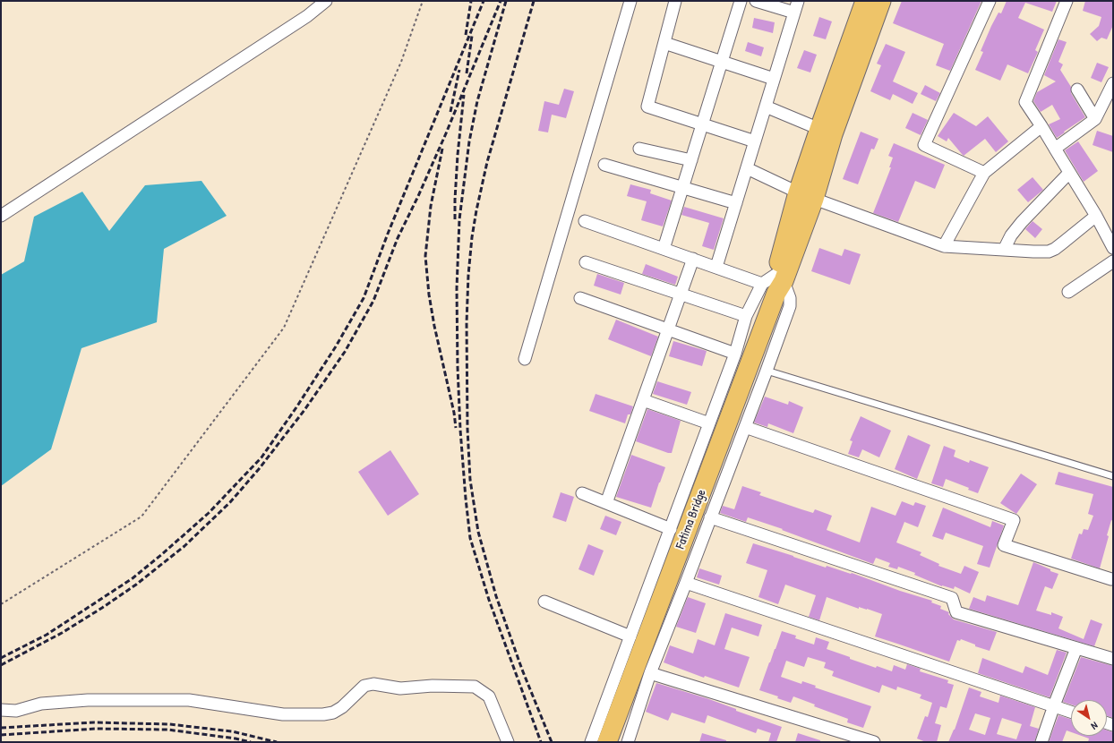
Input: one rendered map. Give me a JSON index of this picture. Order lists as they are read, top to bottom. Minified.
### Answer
{"streets":{"main road":["Fatima Bridge"]},"north":"bottom right"}
